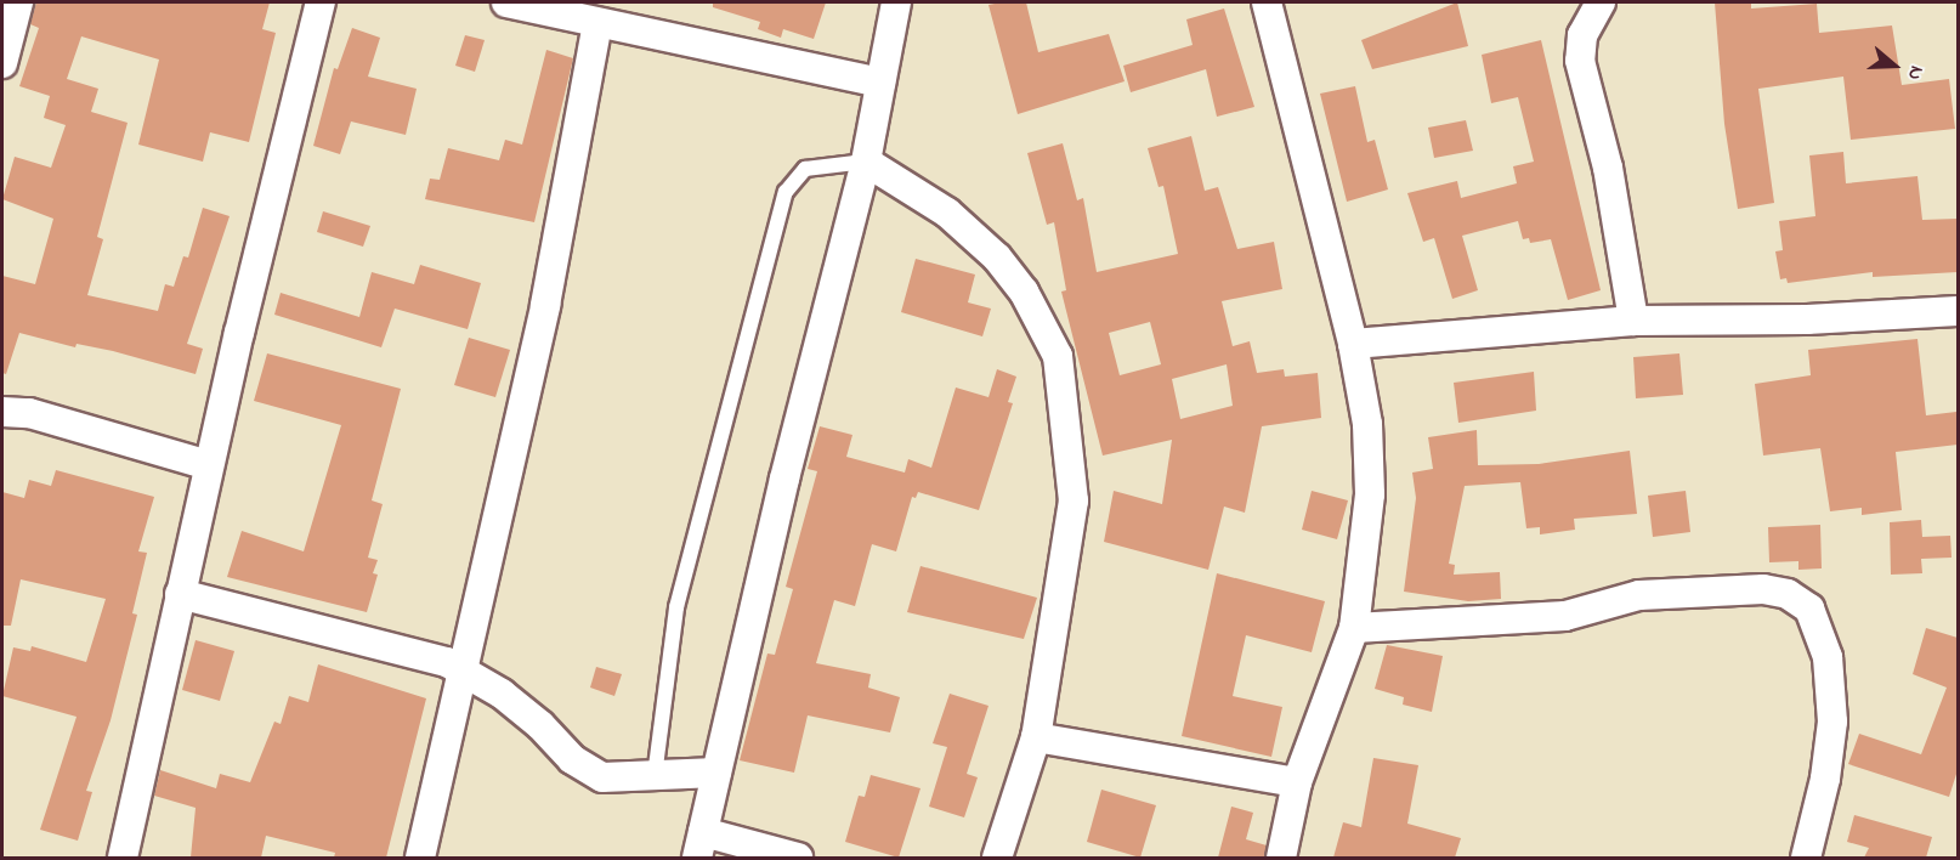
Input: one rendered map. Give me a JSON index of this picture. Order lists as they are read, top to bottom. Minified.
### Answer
{"north":"right"}
